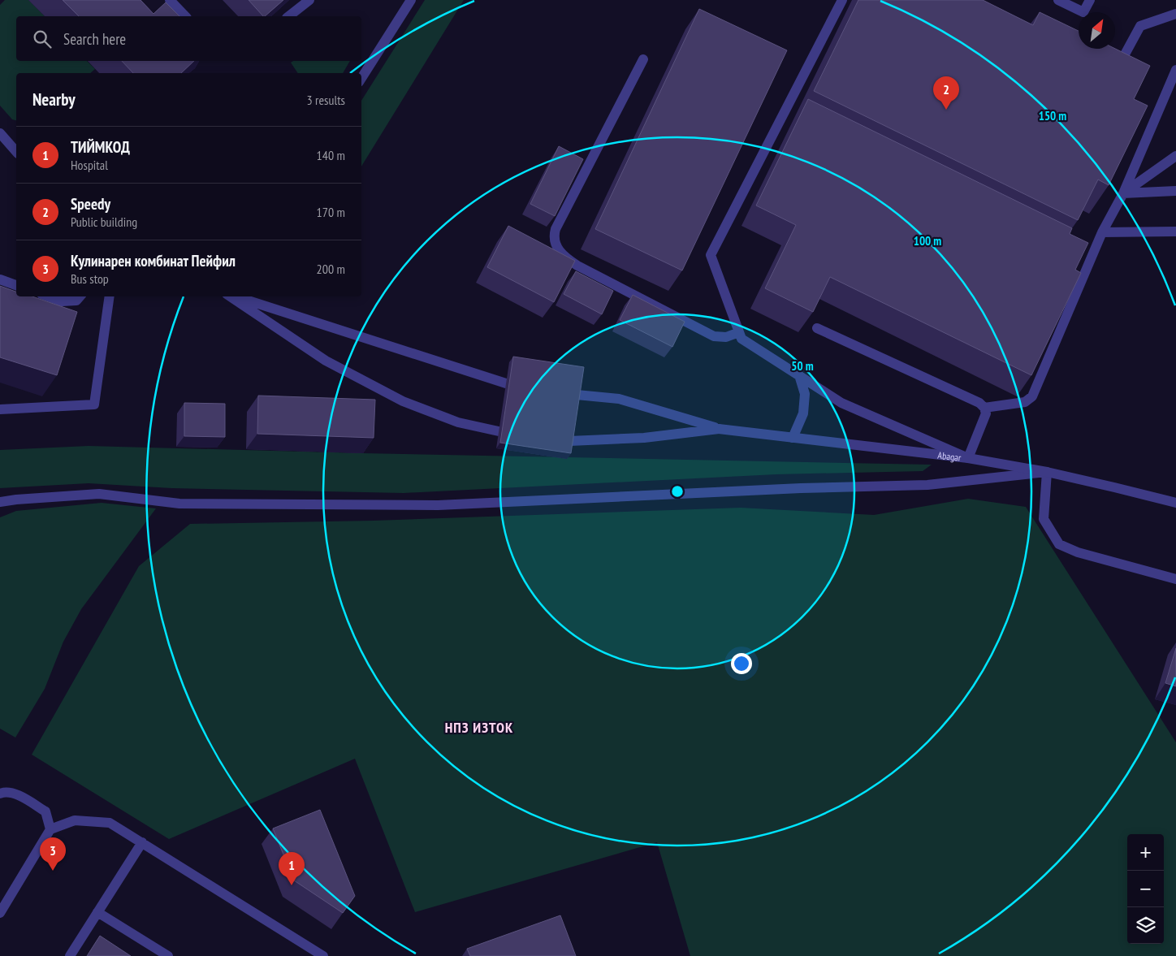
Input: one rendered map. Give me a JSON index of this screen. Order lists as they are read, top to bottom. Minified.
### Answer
{"streets":{"street":["Abagar"]},"districts":["НПЗ ИЗТОК"],"north":"top right","page":{"search":"Search here","heading":["Nearby","3 results"],"pins":["2","3","1"],"list":[{"mark":"1","name":"ТИЙМКОД","note":"Hospital","value":"140 m"},{"mark":"2","name":"Speedy","note":"Public building","value":"170 m"},{"mark":"3","name":"Кулинарен комбинат Пейфил","note":"Bus stop","value":"200 m"}],"map_buttons":["+","−"]},"rings":["150 m","100 m","50 m"]}
